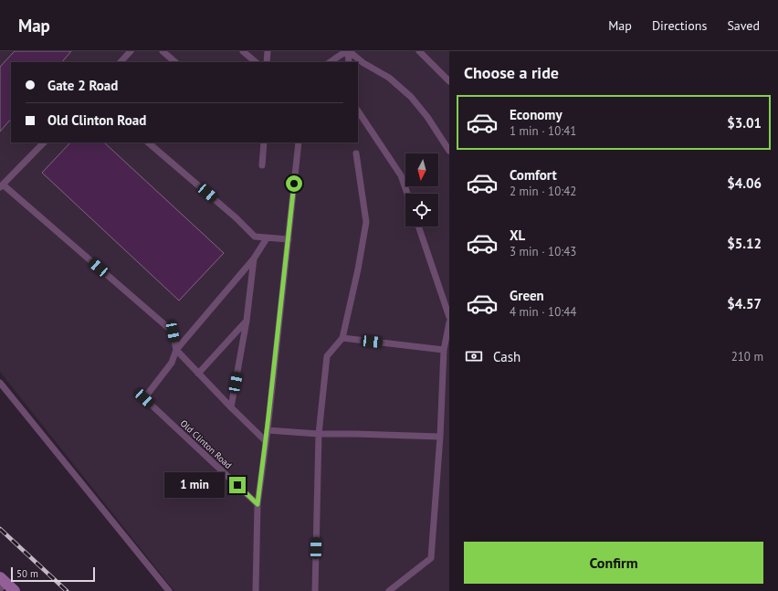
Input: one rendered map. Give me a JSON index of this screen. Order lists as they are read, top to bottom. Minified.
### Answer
{"streets":{"lane":["Old Clinton Road"]},"scale_bar":"50 m","north":"bottom","page":{"header":"Map","nav":["Map","Directions","Saved"],"heading":"Choose a ride","banner":["Gate 2 Road","Old Clinton Road"],"list":[{"name":"Economy","note":"1 min · 10:41","value":"$3.01"},{"name":"Comfort","note":"2 min · 10:42","value":"$4.06"},{"name":"XL","note":"3 min · 10:43","value":"$5.12"},{"name":"Green","note":"4 min · 10:44","value":"$4.57"}],"pay":["Cash","210 m"],"bubble":"1 min","buttons":"Confirm","scale":"50 m"}}
